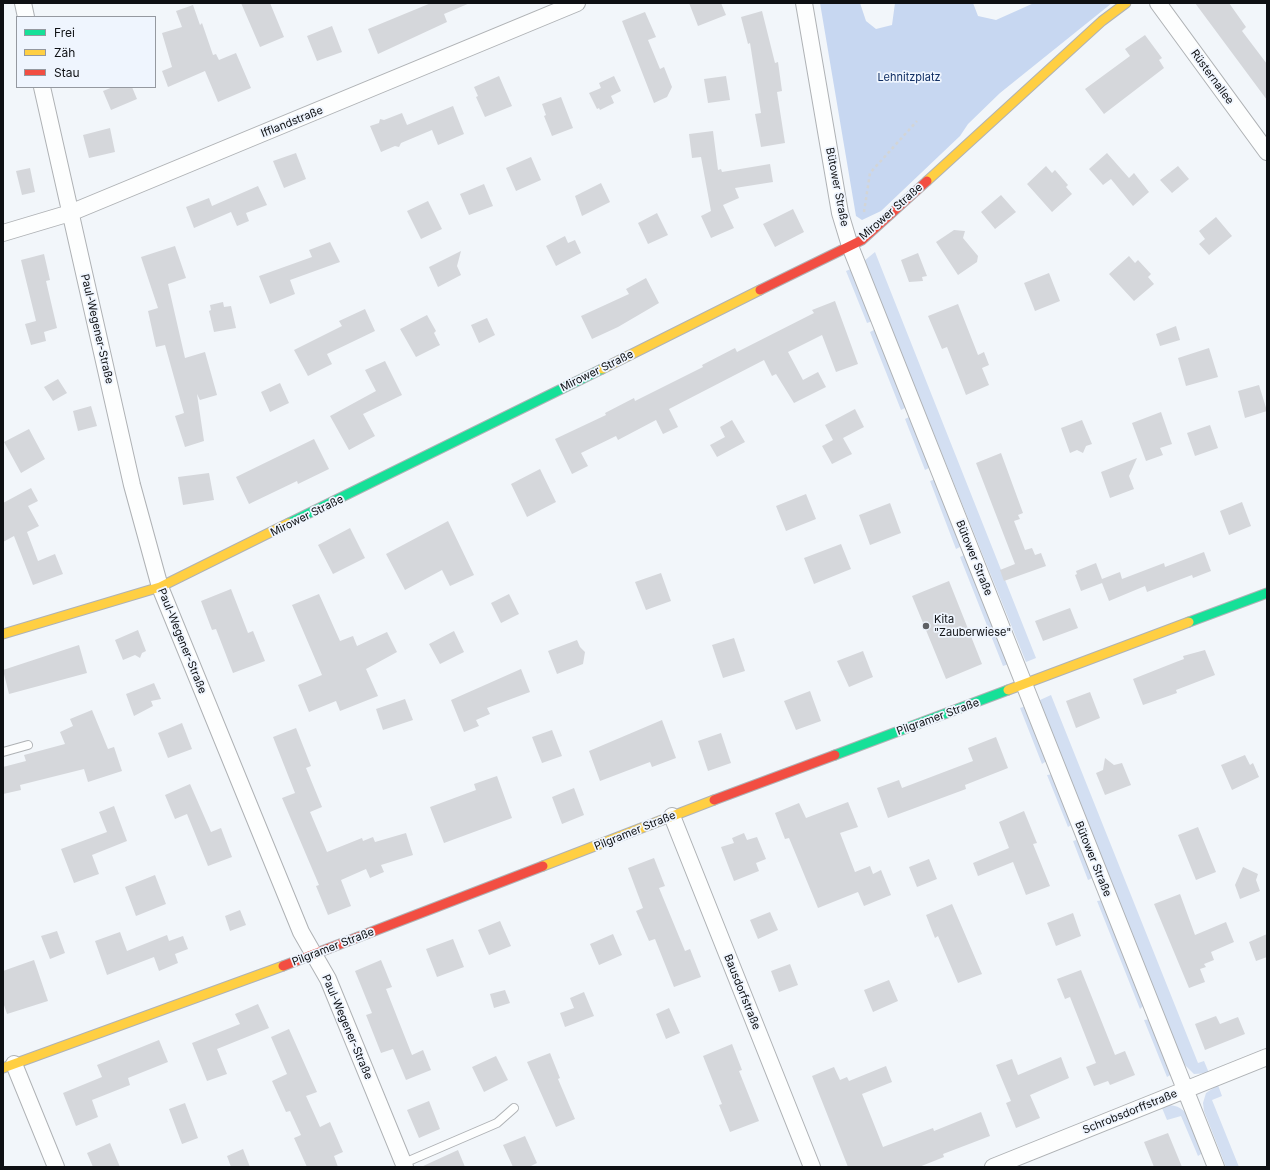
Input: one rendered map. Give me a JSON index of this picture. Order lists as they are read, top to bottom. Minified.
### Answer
{"streets":{"street":["Rüsternallee","Ifflandstraße","Bütower Straße","Mirower Straße","Paul-Wegener-Straße","Pilgramer Straße","Bausdorfstraße","Schrobsdorffstraße"]},"crossings":[["Ifflandstraße","Paul-Wegener-Straße"],["Bütower Straße","Mirower Straße"],["Bütower Straße","Pilgramer Straße"],["Bütower Straße","Schrobsdorffstraße"],["Mirower Straße","Paul-Wegener-Straße"],["Paul-Wegener-Straße","Pilgramer Straße"],["Pilgramer Straße","Bausdorfstraße"]],"parks":["Lehnitzplatz"],"places":["Kita \"Zauberwiese\""],"legend":["Frei","Zäh","Stau"]}
